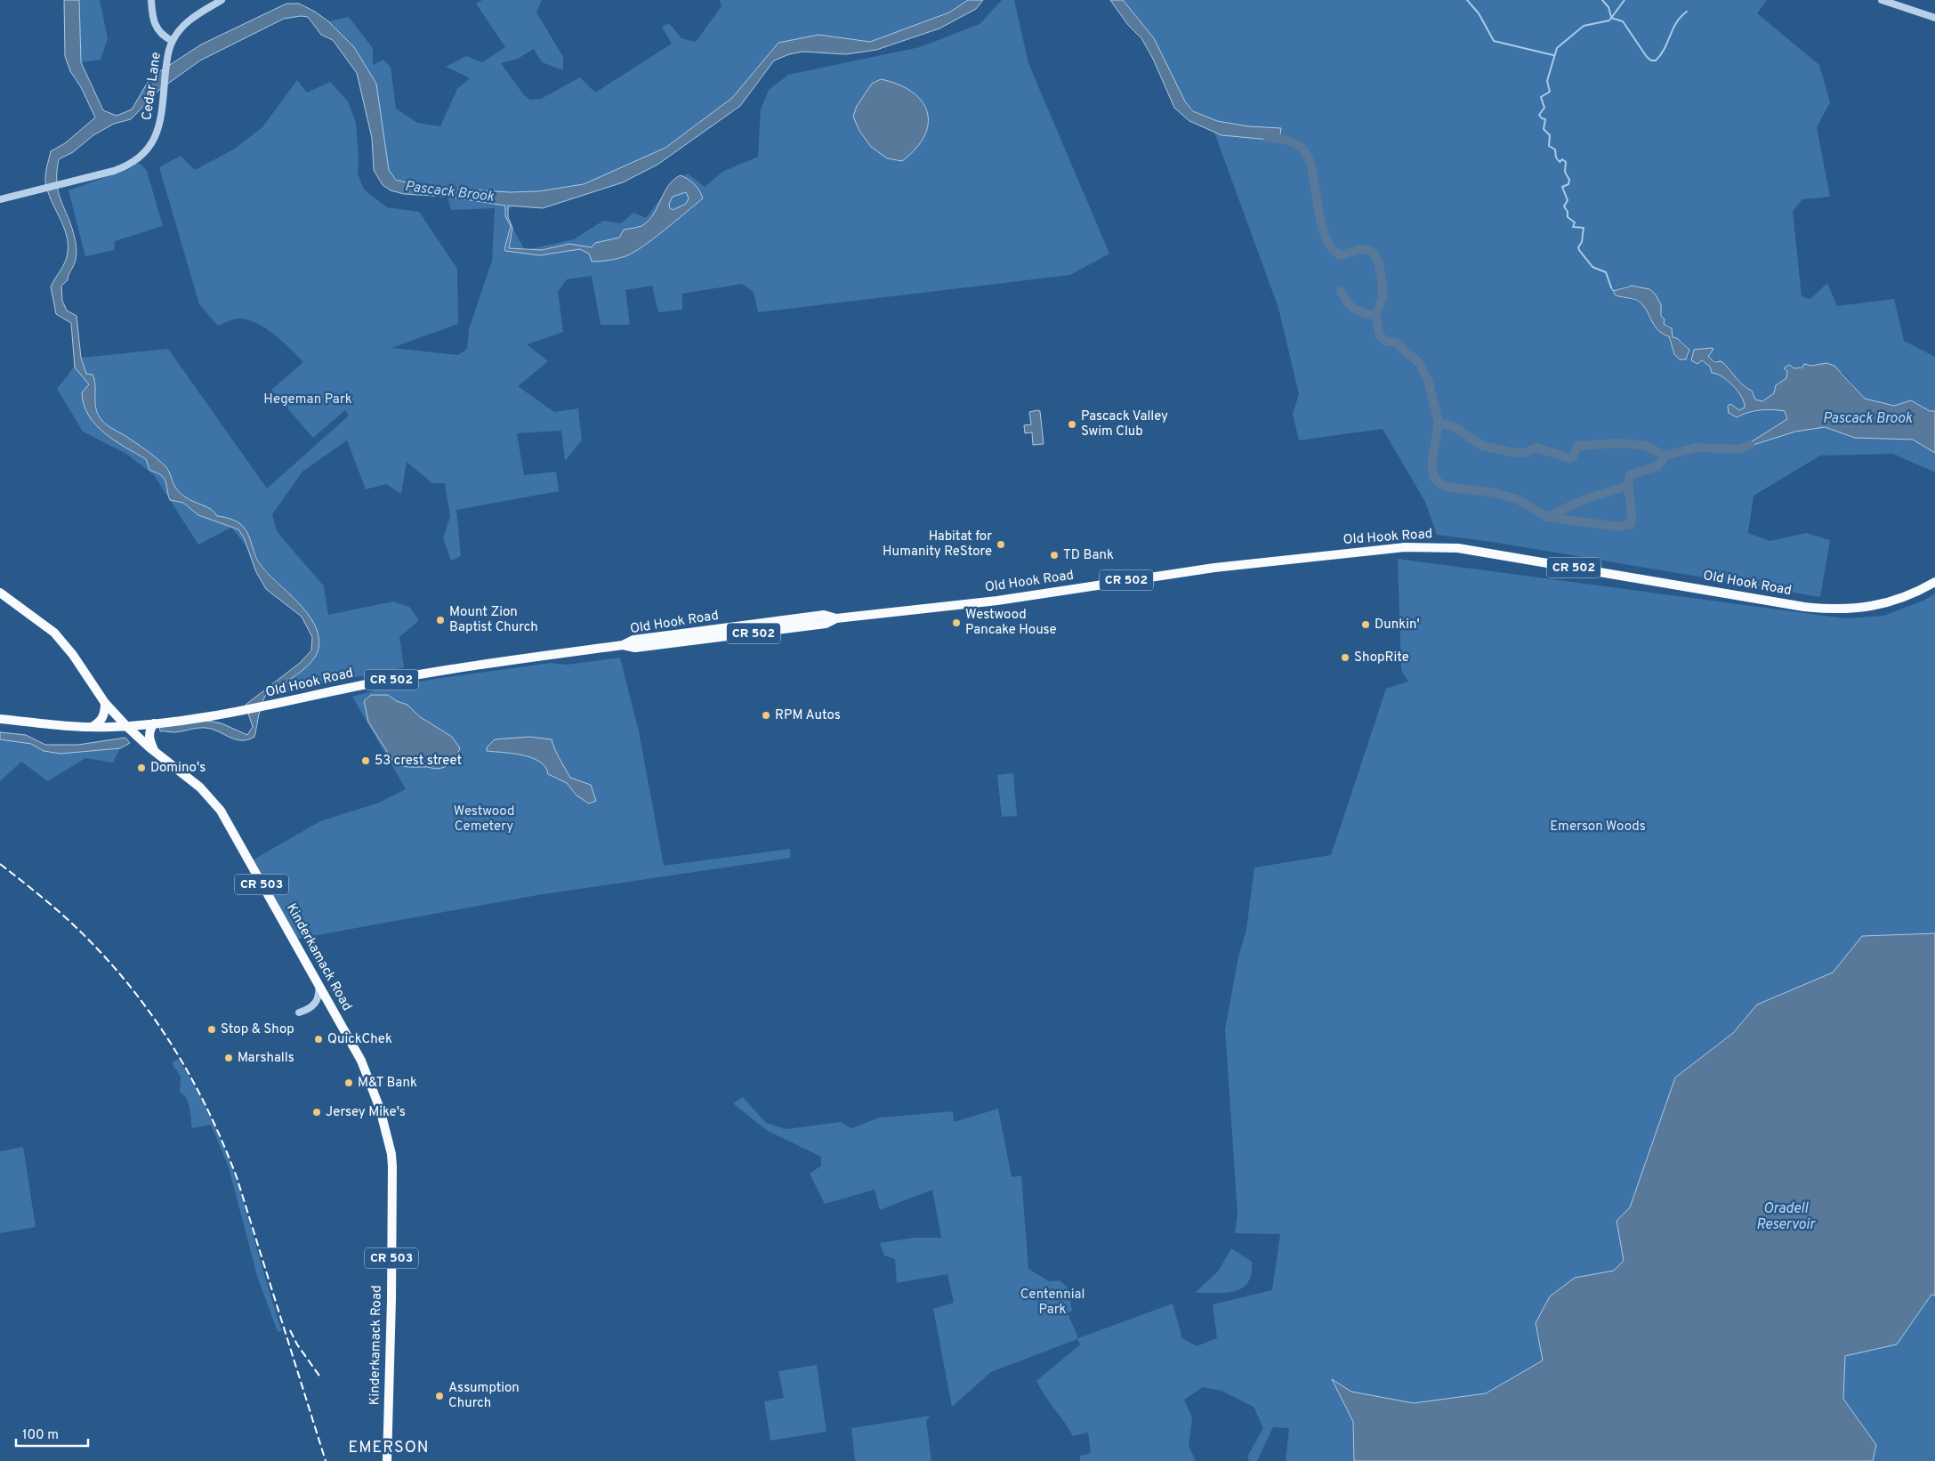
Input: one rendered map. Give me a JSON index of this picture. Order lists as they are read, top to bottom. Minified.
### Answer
{"streets":{"main road":["Old Hook Road","CR 502","CR 503","Kinderkamack Road"],"street":["Cedar Lane"]},"crossings":[["Old Hook Road","Kinderkamack Road"]],"districts":["EMERSON"],"water":["Pascack Brook","Oradell Reservoir"],"parks":["Hegeman Park","Westwood Cemetery","Emerson Woods","Centennial Park"],"places":["Pascack Valley Swim Club","Habitat for Humanity ReStore","TD Bank","Mount Zion Baptist Church","Westwood Pancake House","Dunkin'","ShopRite","RPM Autos","53 crest street","Domino's","Stop & Shop","QuickChek","Marshalls","M&T Bank","Jersey Mike's","Assumption Church"],"scale_bar":"100 m"}
